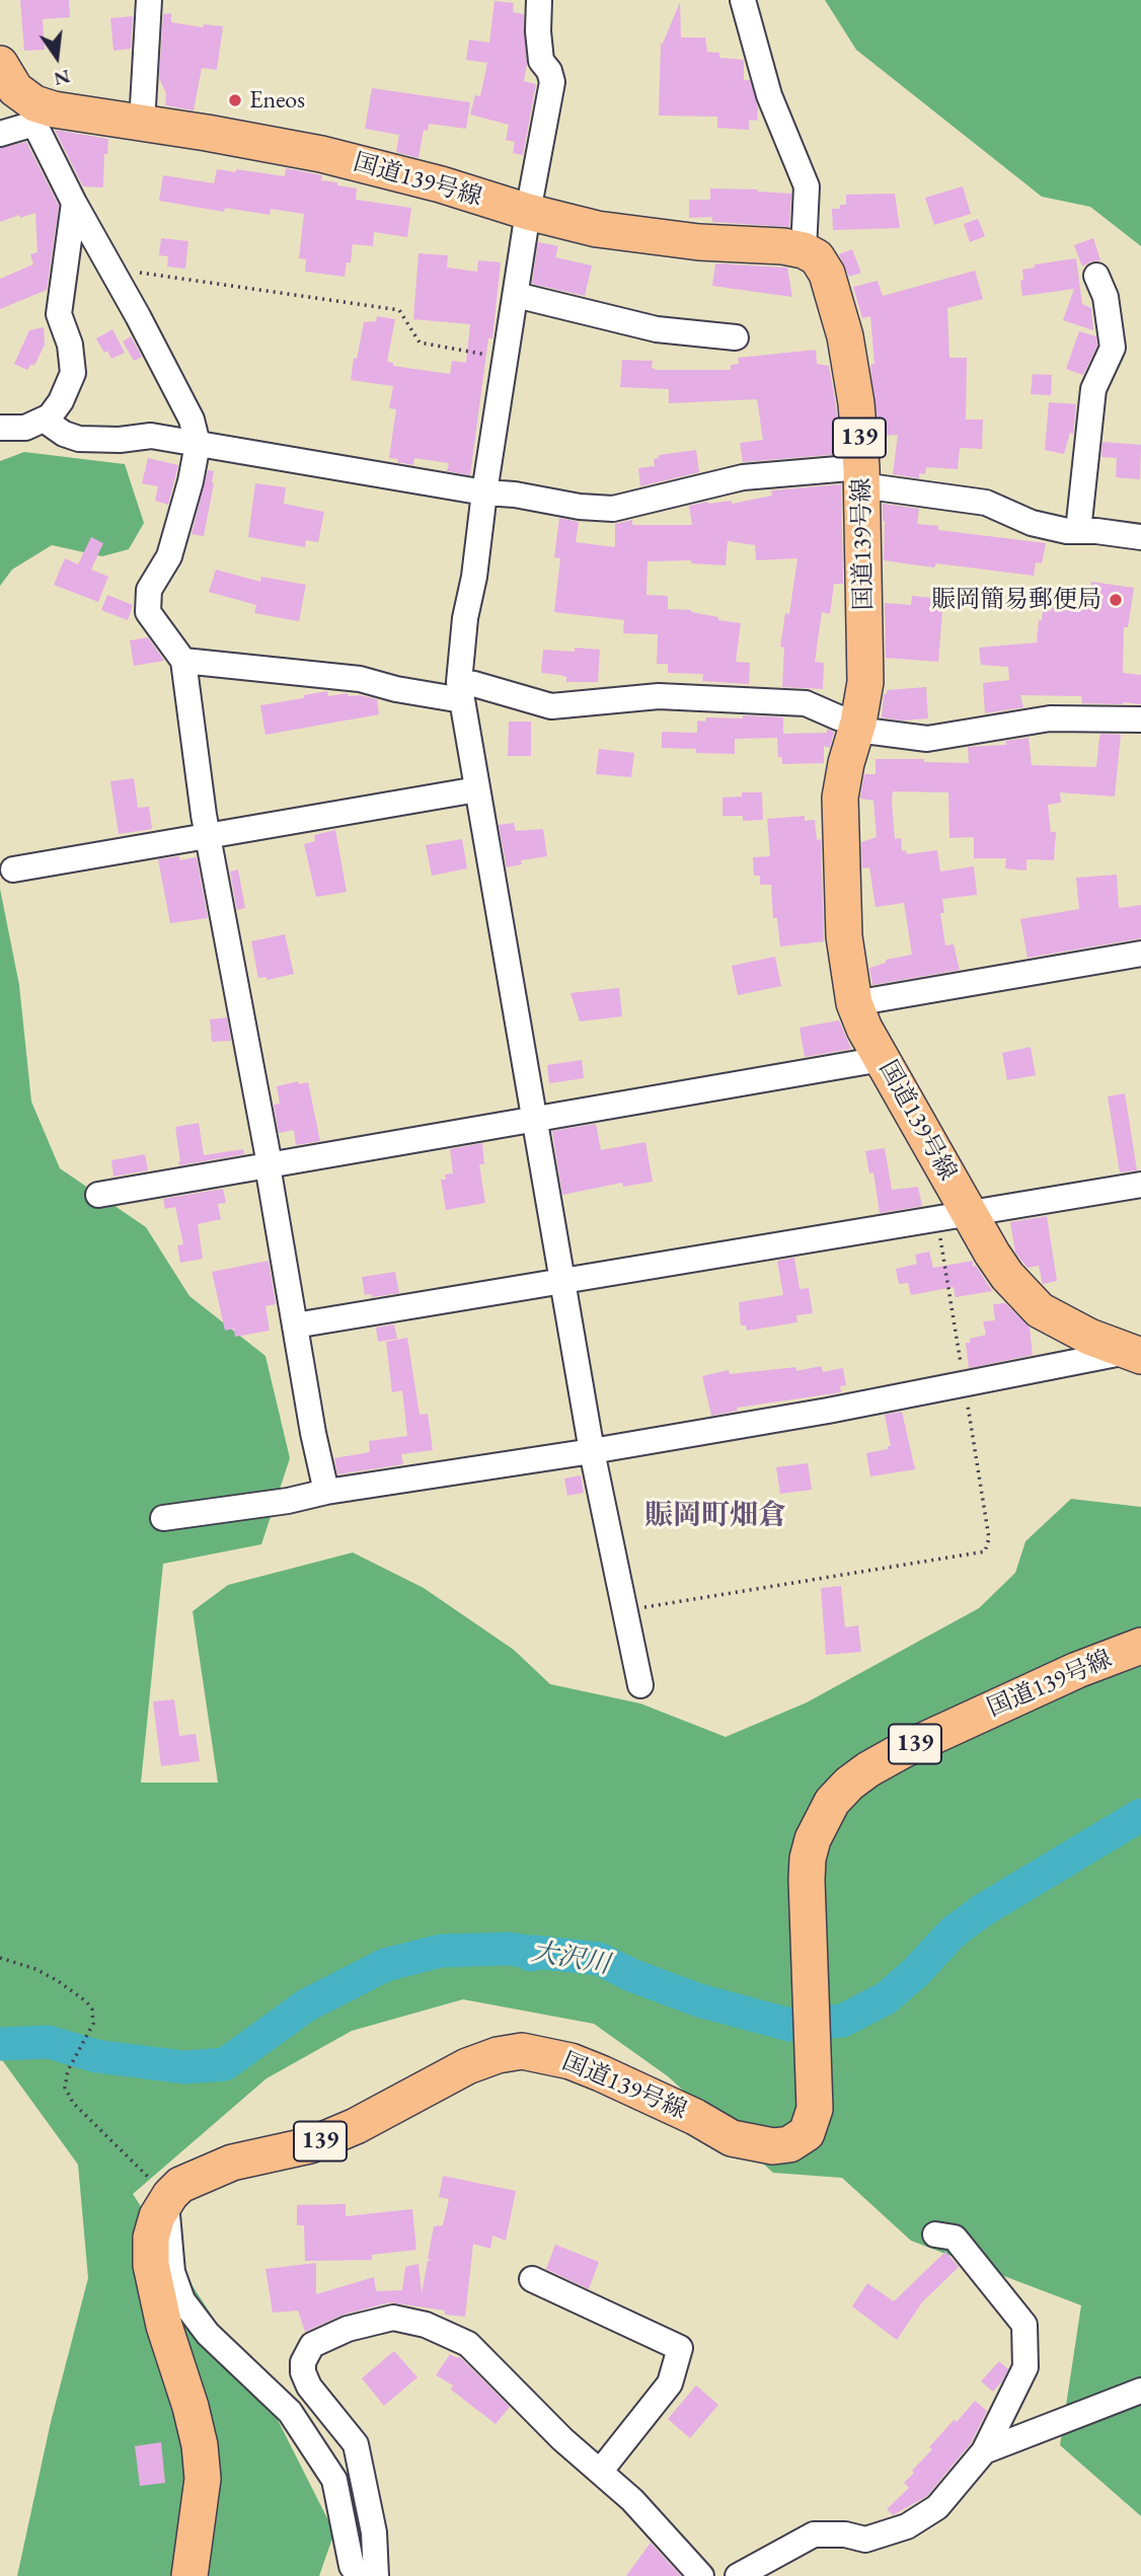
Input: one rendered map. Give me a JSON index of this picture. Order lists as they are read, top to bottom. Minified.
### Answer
{"streets":{"highway":["国道139号線","139"]},"districts":["賑岡町畑倉"],"water":["大沢川"],"places":["Eneos","賑岡簡易郵便局"],"north":"bottom"}
